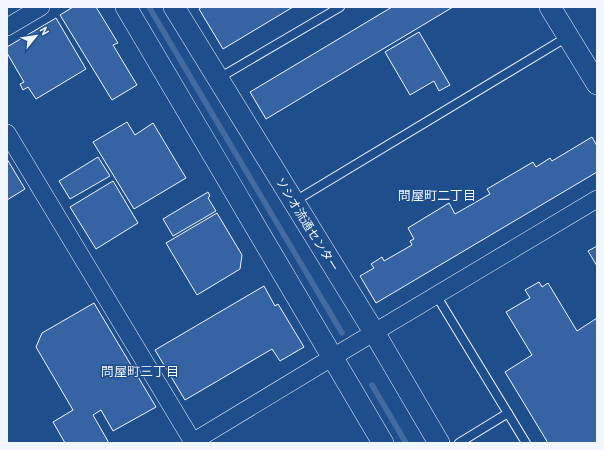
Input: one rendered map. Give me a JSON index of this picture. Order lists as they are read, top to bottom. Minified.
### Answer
{"streets":{"street":["ソシオ流通センター"]},"districts":["問屋町二丁目","問屋町三丁目"],"north":"top right"}
